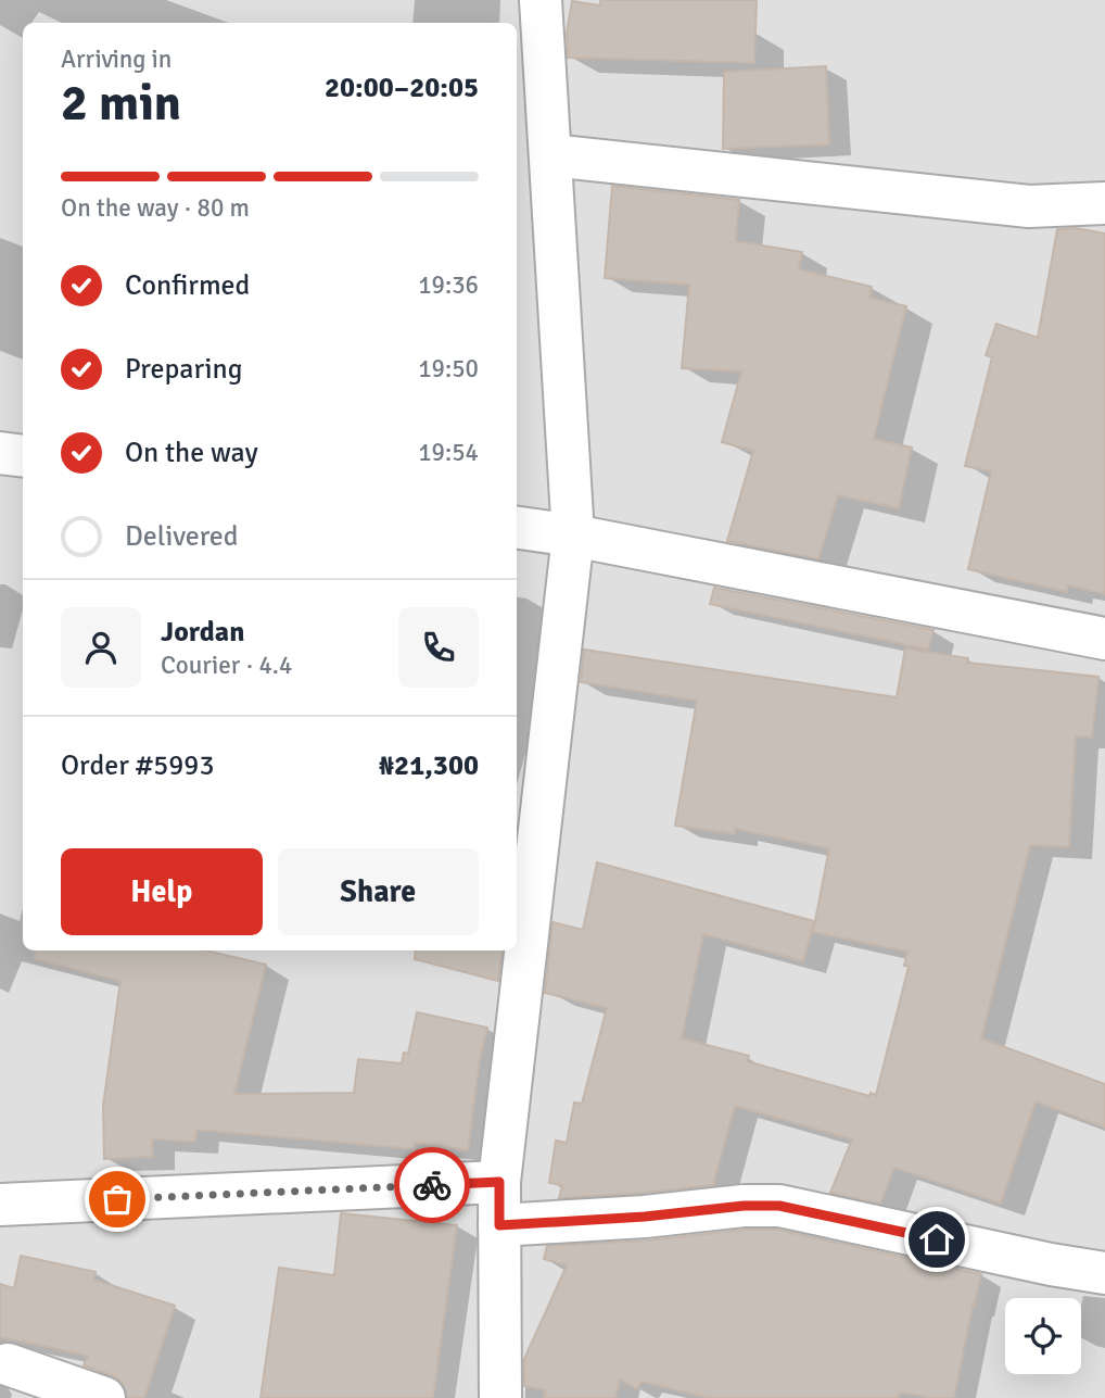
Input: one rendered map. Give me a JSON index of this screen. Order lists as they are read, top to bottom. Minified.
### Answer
{"page":{"heading":["2 min","Arriving in","20:00–20:05"],"panel":["Jordan","Courier · 4.4","Order #5993","₦21,300"],"bar":"On the way · 80 m","list":[["Confirmed","19:36"],["Preparing","19:50"],["On the way","19:54"],"Delivered"],"buttons":["Help","Share"]}}
